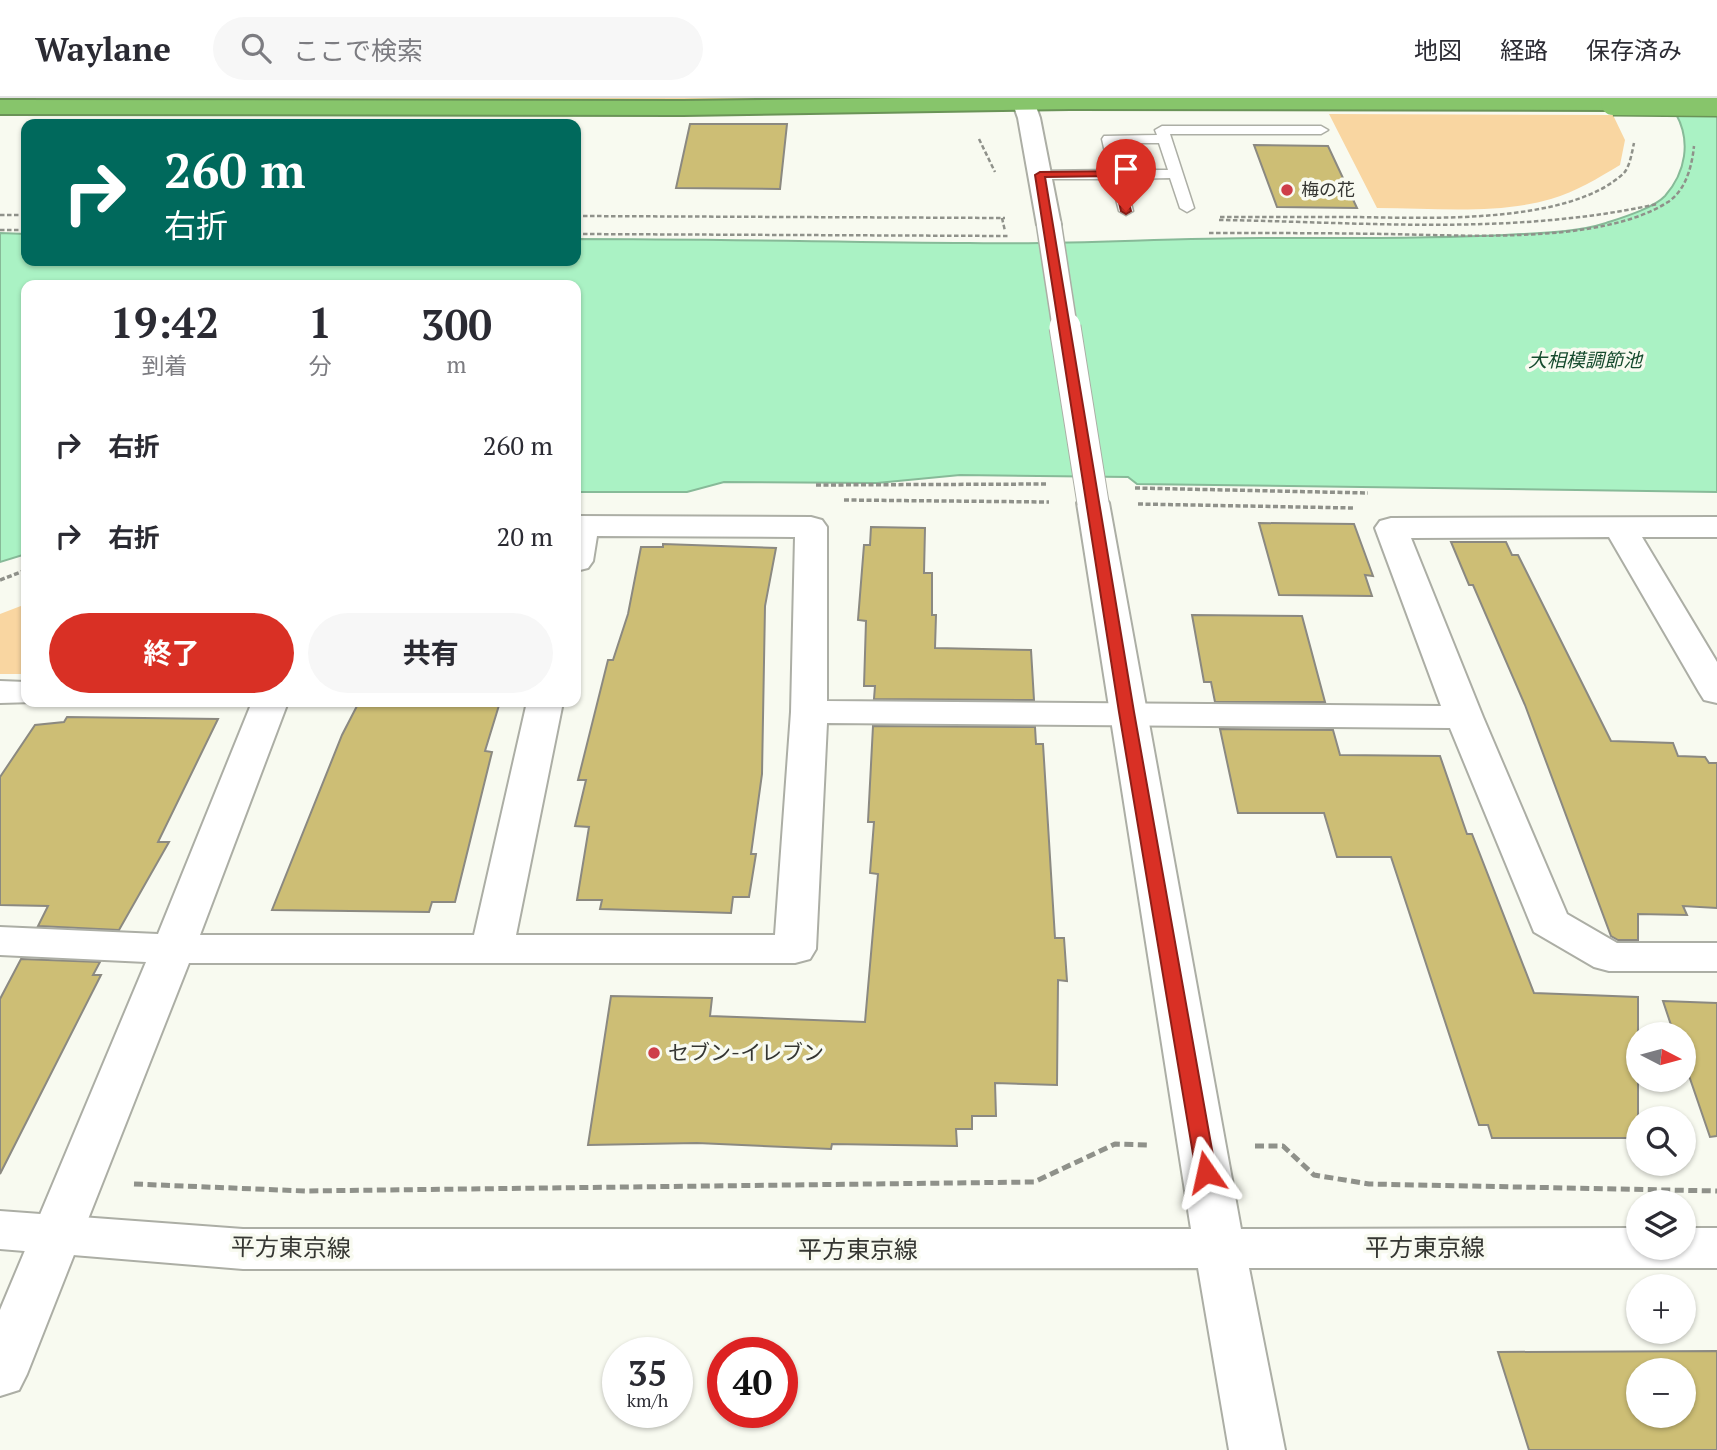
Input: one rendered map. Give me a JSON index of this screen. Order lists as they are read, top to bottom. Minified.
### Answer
{"streets":{"street":["平方東京線"]},"water":["大相模調節池"],"places":["梅の花","セブン-イレブン"],"north":"right","page":{"header":"Waylane","search":"ここで検索","nav":["地図","経路","保存済み"],"turn":["260 m","右折"],"eta":["19:42","到着","1","分","300","m"],"list":[{"name":"右折","value":"260 m"},{"name":"右折","value":"20 m"}],"buttons":["終了","共有"],"map_buttons":["+","−"],"speed":"35 km/h","limit":"40"}}
